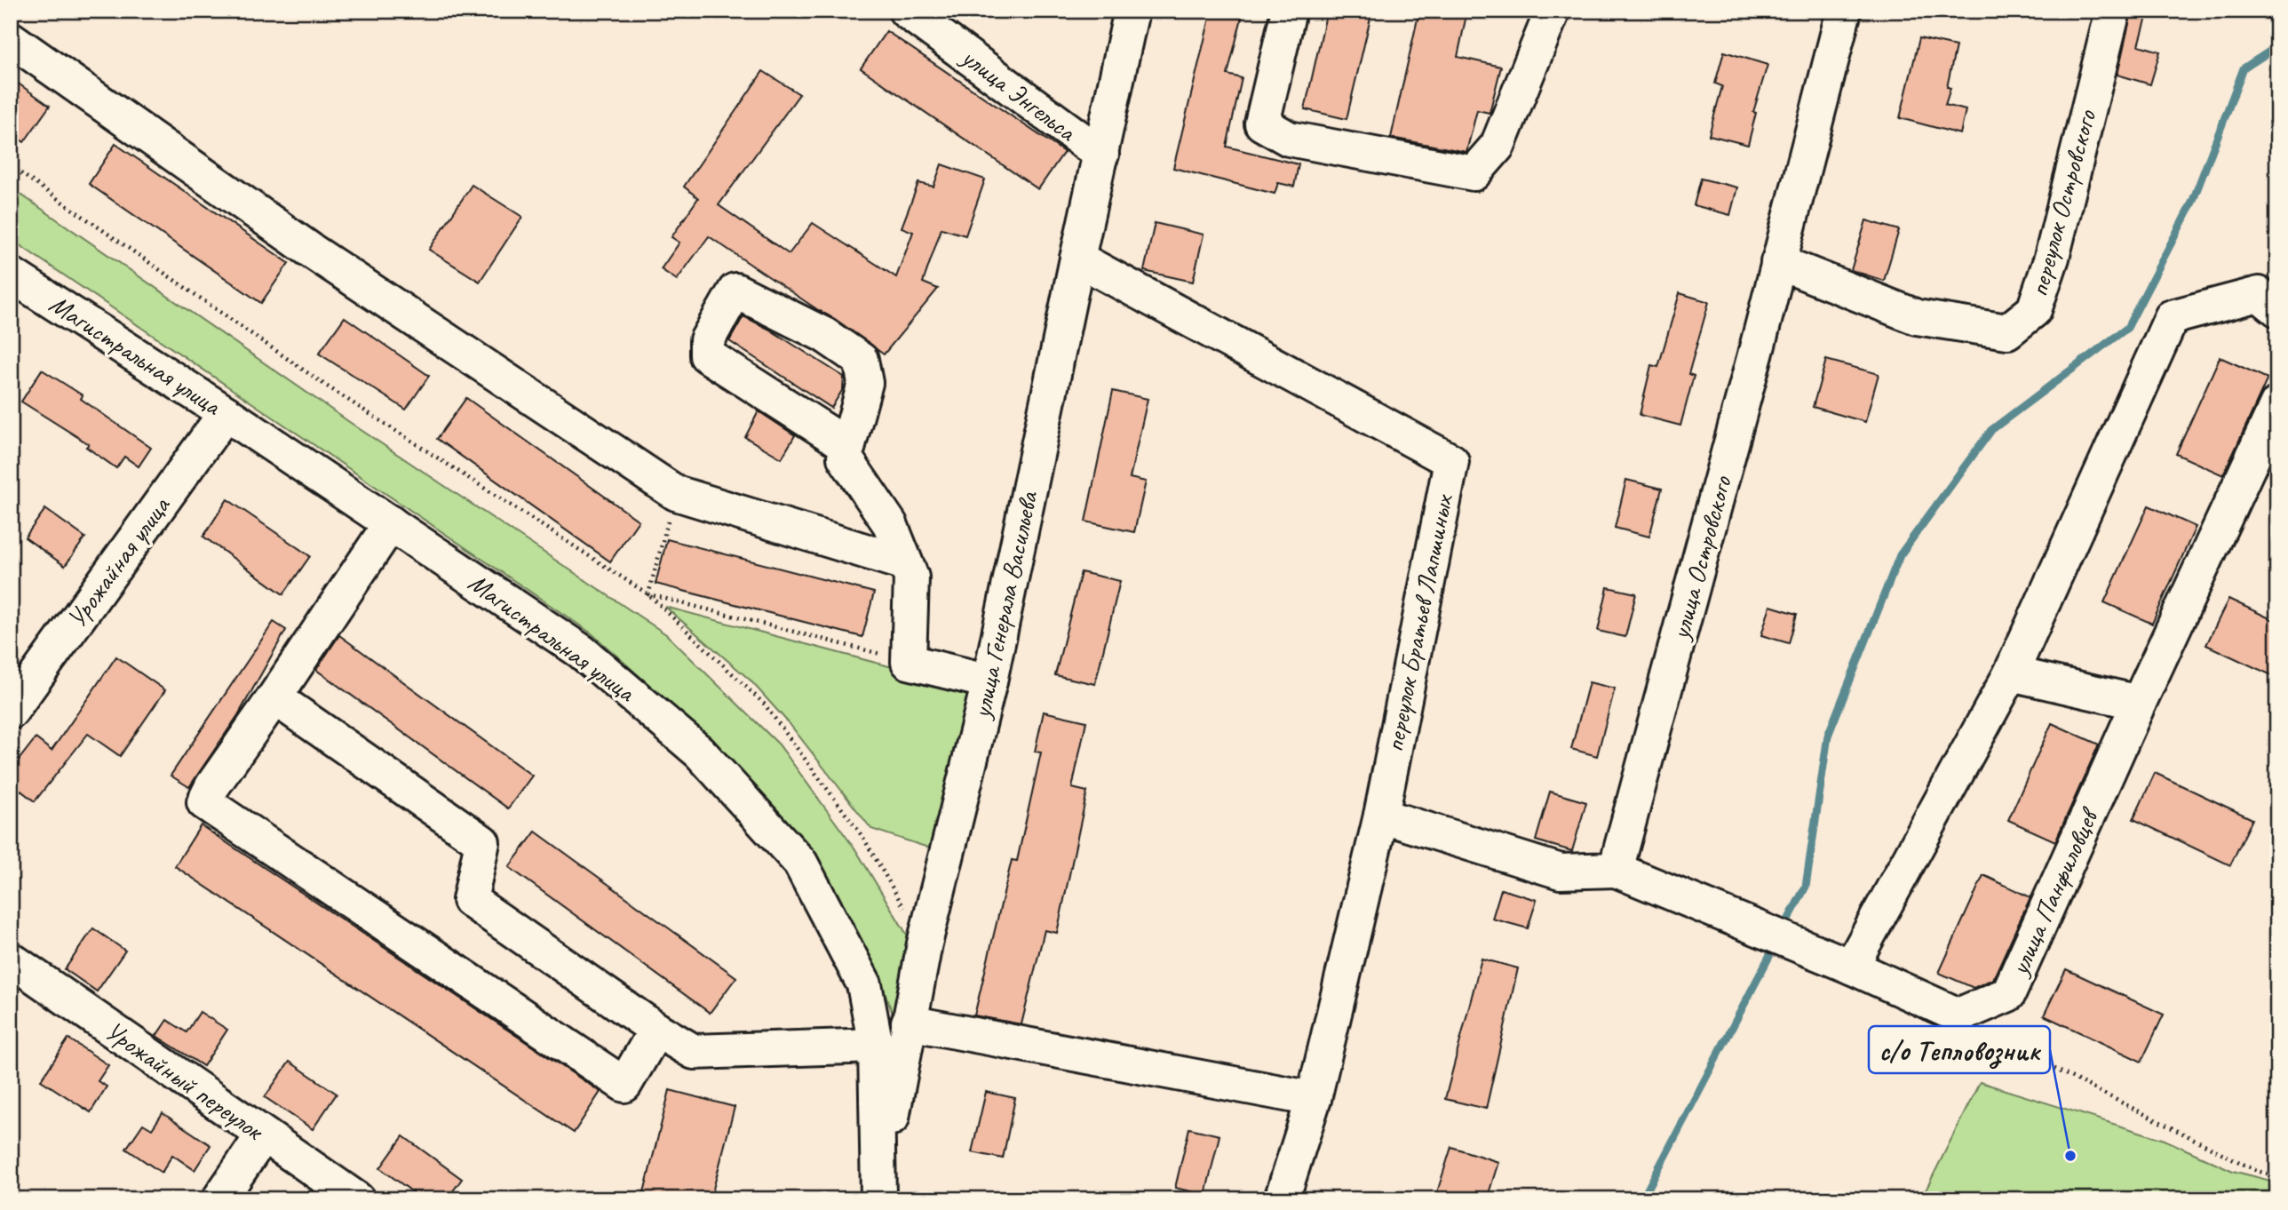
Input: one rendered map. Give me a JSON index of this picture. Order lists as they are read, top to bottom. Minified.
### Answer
{"streets":{"street":["улица Энгельса","переулок Островского","Магистральная улица","улица Островского","Урожайная улица","улица Генерала Васильева","переулок Братьев Лапшиных","улица Панфиловцев","Урожайный переулок"]},"crossings":[["улица Энгельса","улица Генерала Васильева"],["переулок Островского","улица Островского"],["Магистральная улица","Урожайная улица"],["Магистральная улица","улица Генерала Васильева"],["улица Островского","улица Панфиловцев"],["улица Генерала Васильева","переулок Братьев Лапшиных"]],"places":["с/о Тепловозник"]}
